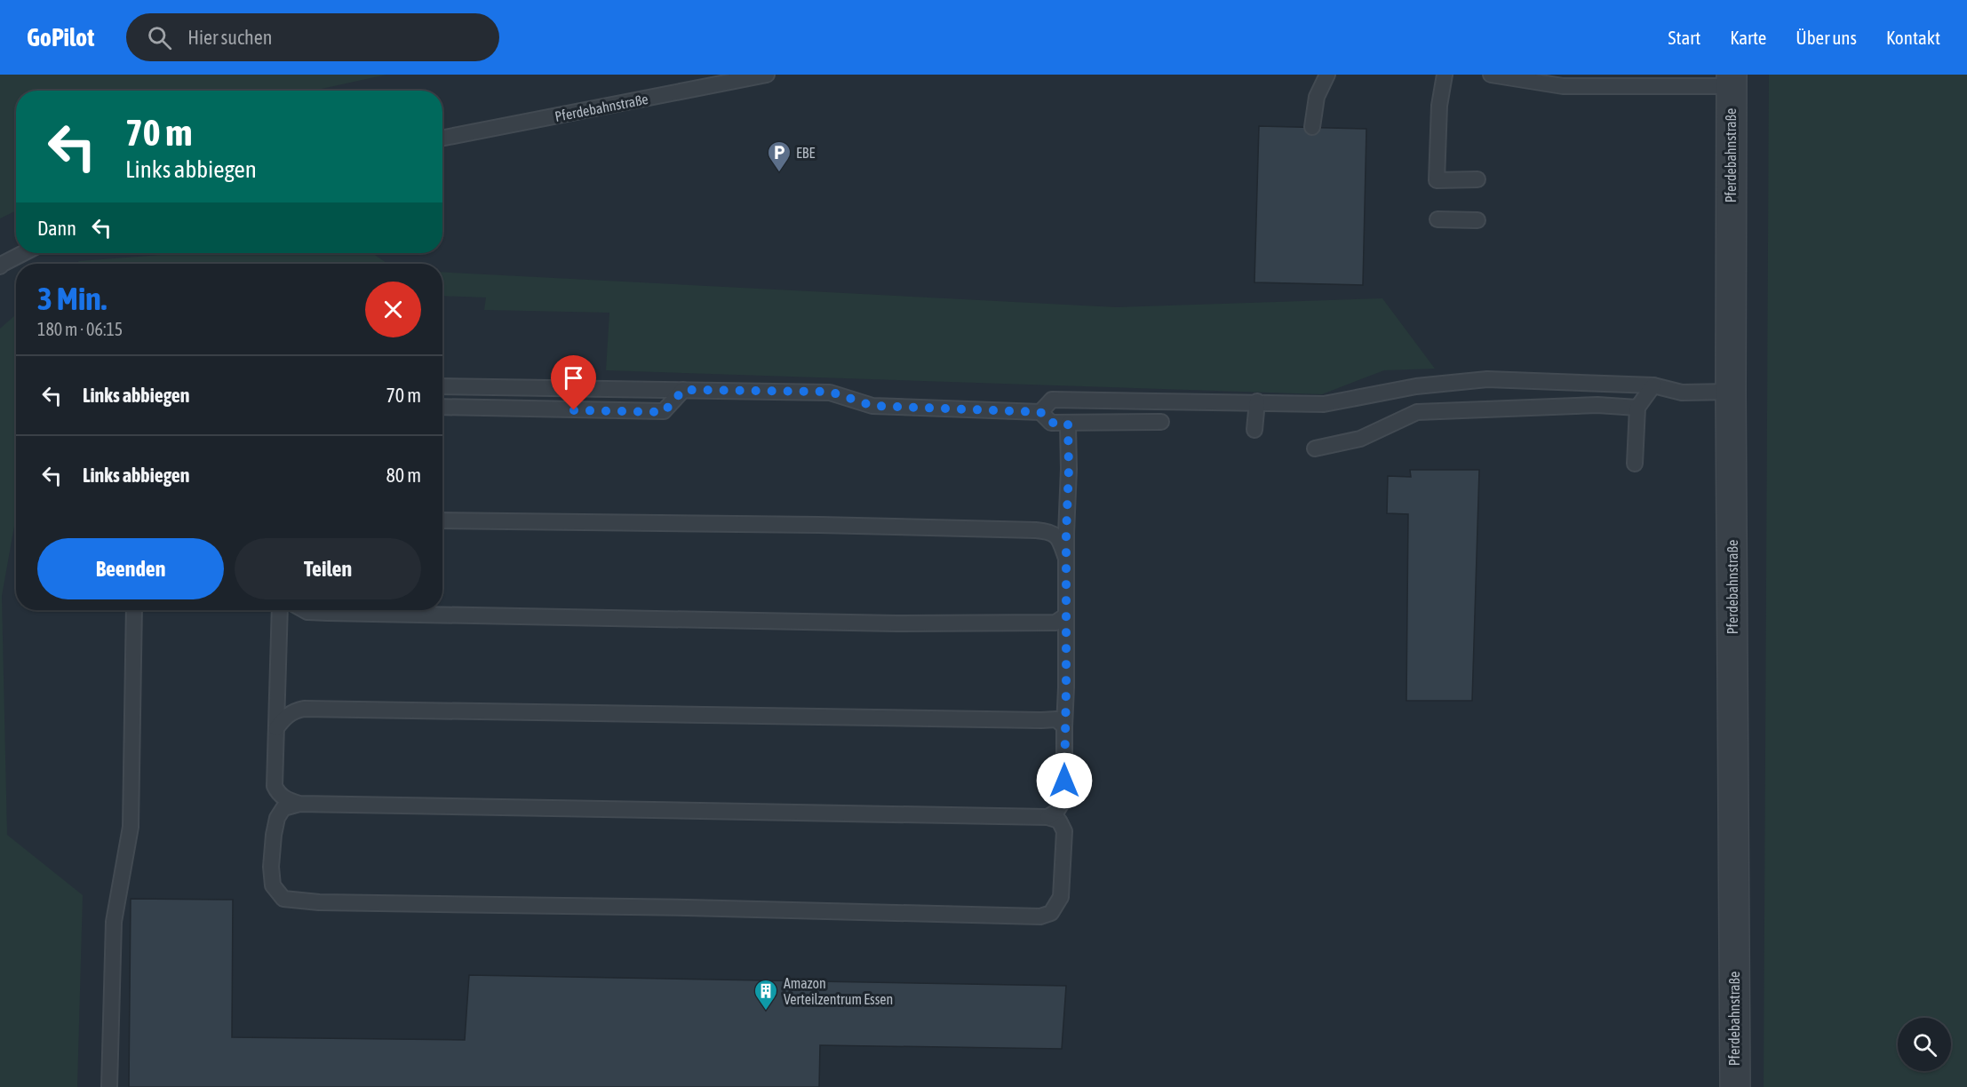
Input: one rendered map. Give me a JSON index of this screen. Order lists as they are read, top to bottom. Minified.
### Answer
{"streets":{"street":["Pferdebahnstraße"]},"places":{"parking":["EBE"],"building":["Amazon Verteilzentrum Essen"]},"page":{"header":"GoPilot","search":"Hier suchen","nav":["Start","Karte","Über uns","Kontakt"],"turn":["70 m","Links abbiegen"],"then":"Dann","heading":["3 Min.","180 m · 06:15"],"list":[{"name":"Links abbiegen","value":"70 m"},{"name":"Links abbiegen","value":"80 m"}],"buttons":["Beenden","Teilen"]}}
